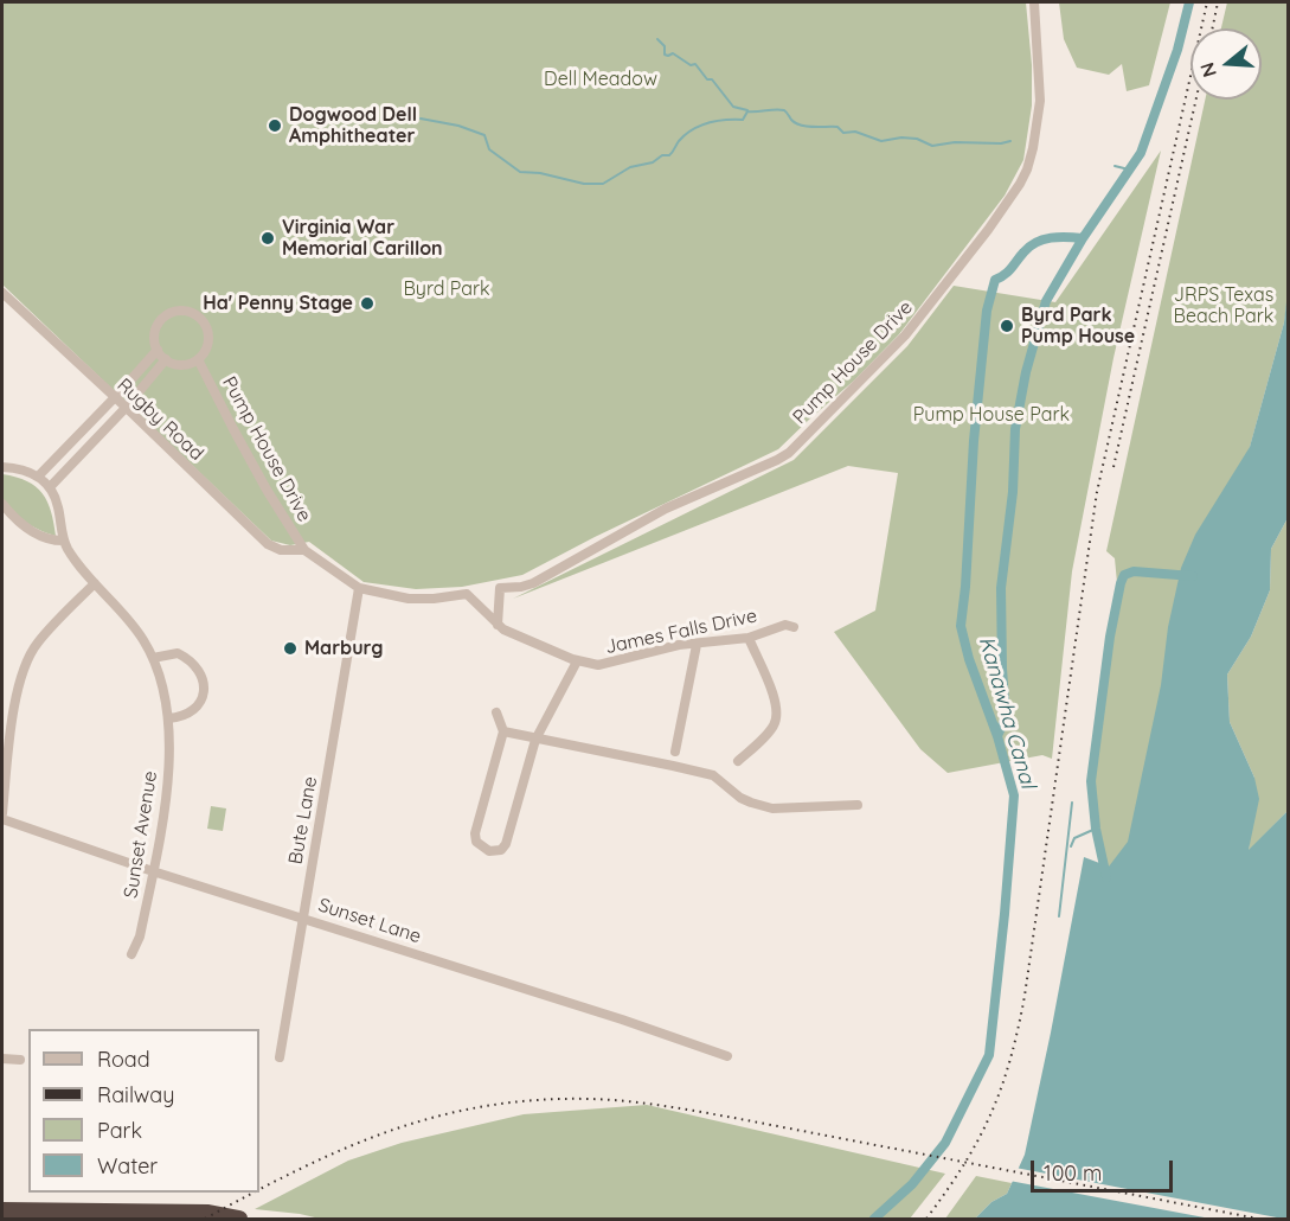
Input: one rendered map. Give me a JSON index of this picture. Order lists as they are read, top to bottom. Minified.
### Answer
{"streets":{"street":["Pump House Drive","Rugby Road","James Falls Drive","Bute Lane","Sunset Avenue","Sunset Lane"]},"crossings":[["Pump House Drive","Rugby Road"],["Pump House Drive","James Falls Drive"],["Pump House Drive","Bute Lane"],["Bute Lane","Sunset Lane"],["Sunset Avenue","Sunset Lane"]],"water":["Kanawha Canal"],"parks":["Dell Meadow","Byrd Park","JRPS Texas Beach Park","Pump House Park"],"places":["Dogwood Dell Amphitheater","Virginia War Memorial Carillon","Ha' Penny Stage","Byrd Park Pump House","Marburg"],"legend":["Road","Railway","Park","Water"],"scale_bar":"100 m","north":"left"}
